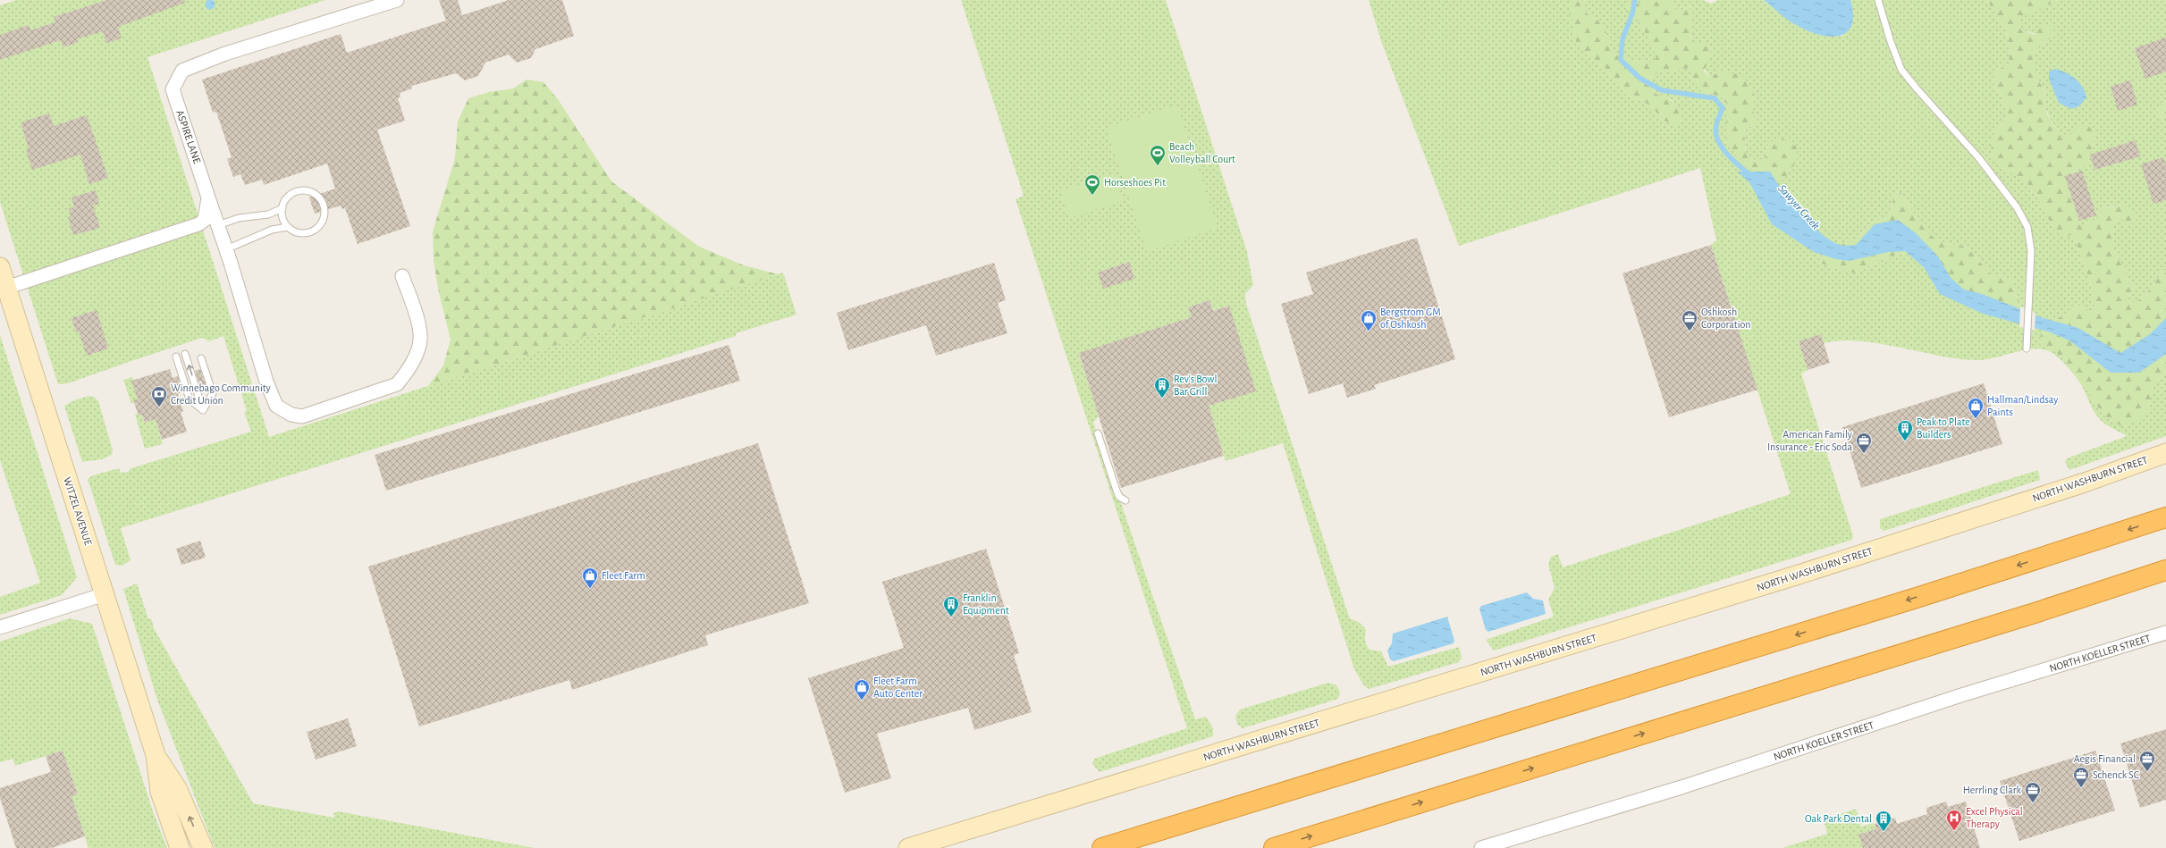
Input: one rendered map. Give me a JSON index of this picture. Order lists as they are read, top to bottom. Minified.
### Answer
{"streets":{"street":["ASPIRE LANE","NORTH WASHBURN STREET","WITZEL AVENUE","NORTH KOELLER STREET"]},"crossings":[["ASPIRE LANE","WITZEL AVENUE"]],"water":["Sawyer Creek"],"places":{"sports":["Beach Volleyball Court","Horseshoes Pit"],"shop":["Bergstrom GM of Oshkosh","Hallman/Lindsay Paints","Fleet Farm","Fleet Farm Auto Center"],"office":["Oshkosh Corporation","American Family Insurance - Eric Soda","Aegis Financial","Schenck SC","Herrling Clark"],"building":["Rev's Bowl Bar Grill","Peak to Plate Builders","Franklin Equipment","Oak Park Dental"],"bank":["Winnebago Community Credit Union"],"hospital":["Excel Physical Therapy"]}}
